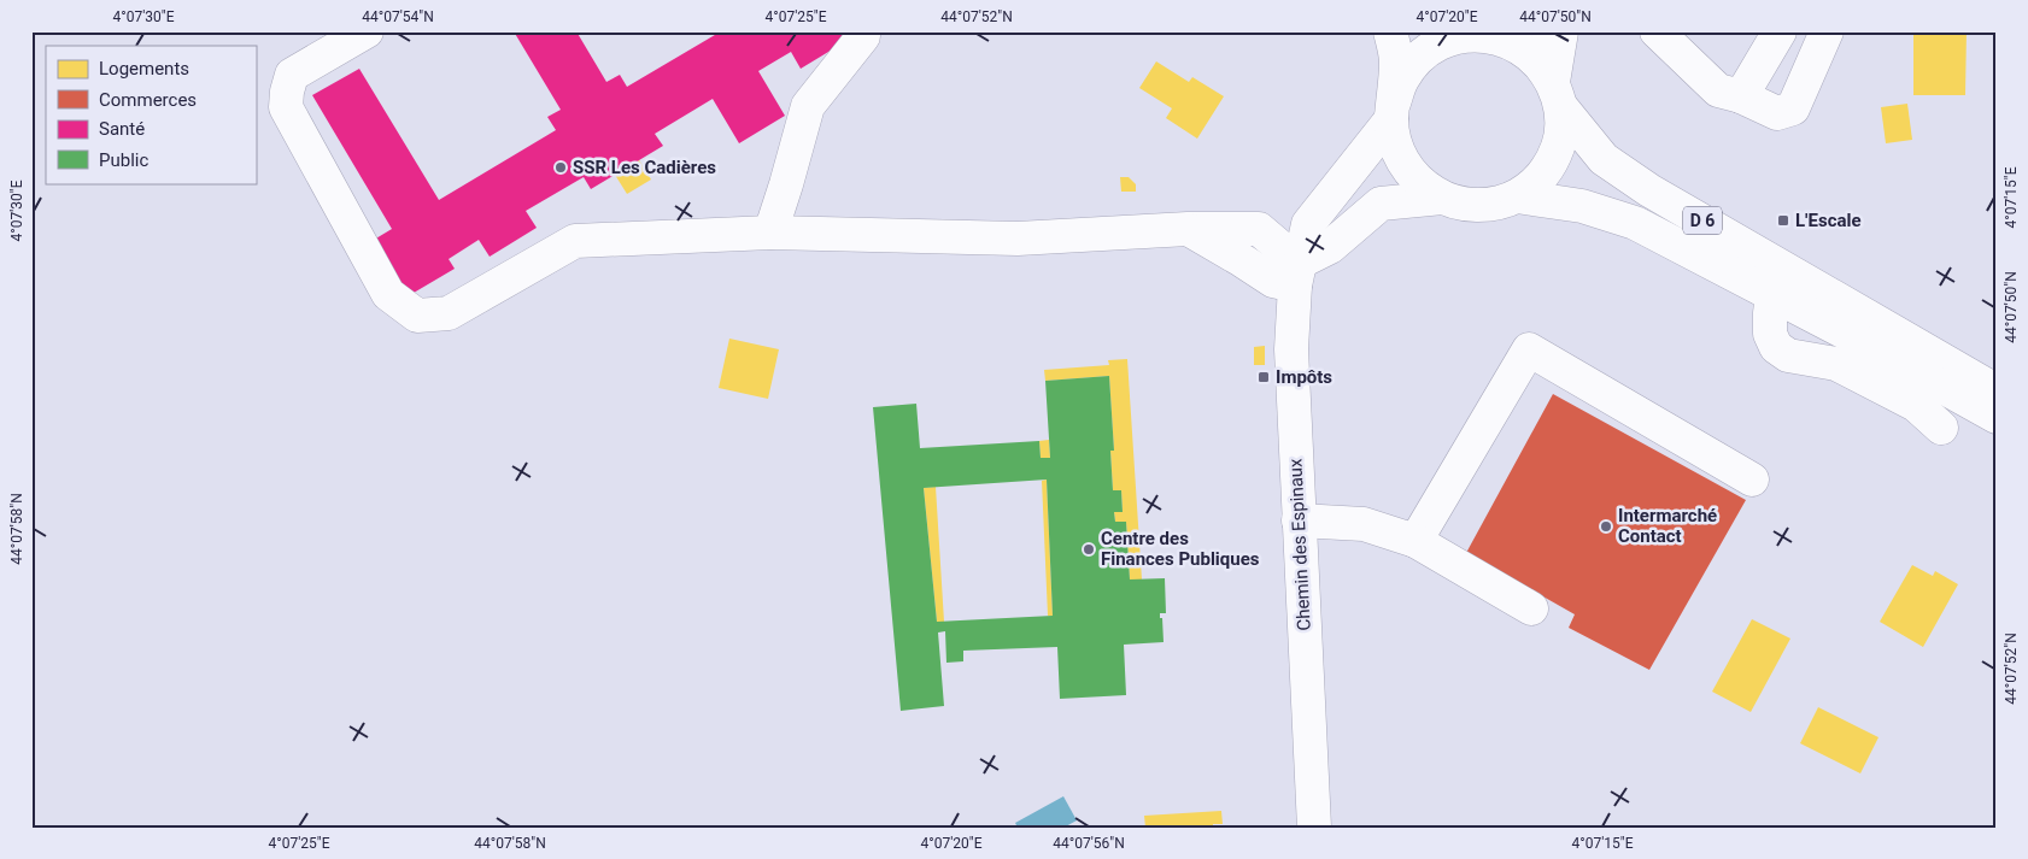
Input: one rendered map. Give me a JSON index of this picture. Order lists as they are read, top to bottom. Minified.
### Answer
{"streets":{"main road":["D 6","Chemin des Espinaux"]},"crossings":[["D 6","Chemin des Espinaux"]],"places":{"other":["SSR Les Cadières","Intermarché Contact","Centre des Finances Publiques"],"transit":["L'Escale","Impôts"]},"legend":["Logements","Commerces","Santé","Public"],"coordinates":["4°07'30\"E","44°07'54\"N","4°07'25\"E","44°07'52\"N","4°07'20\"E","44°07'50\"N","4°07'15\"E","44°07'58\"N","44°07'56\"N"]}
